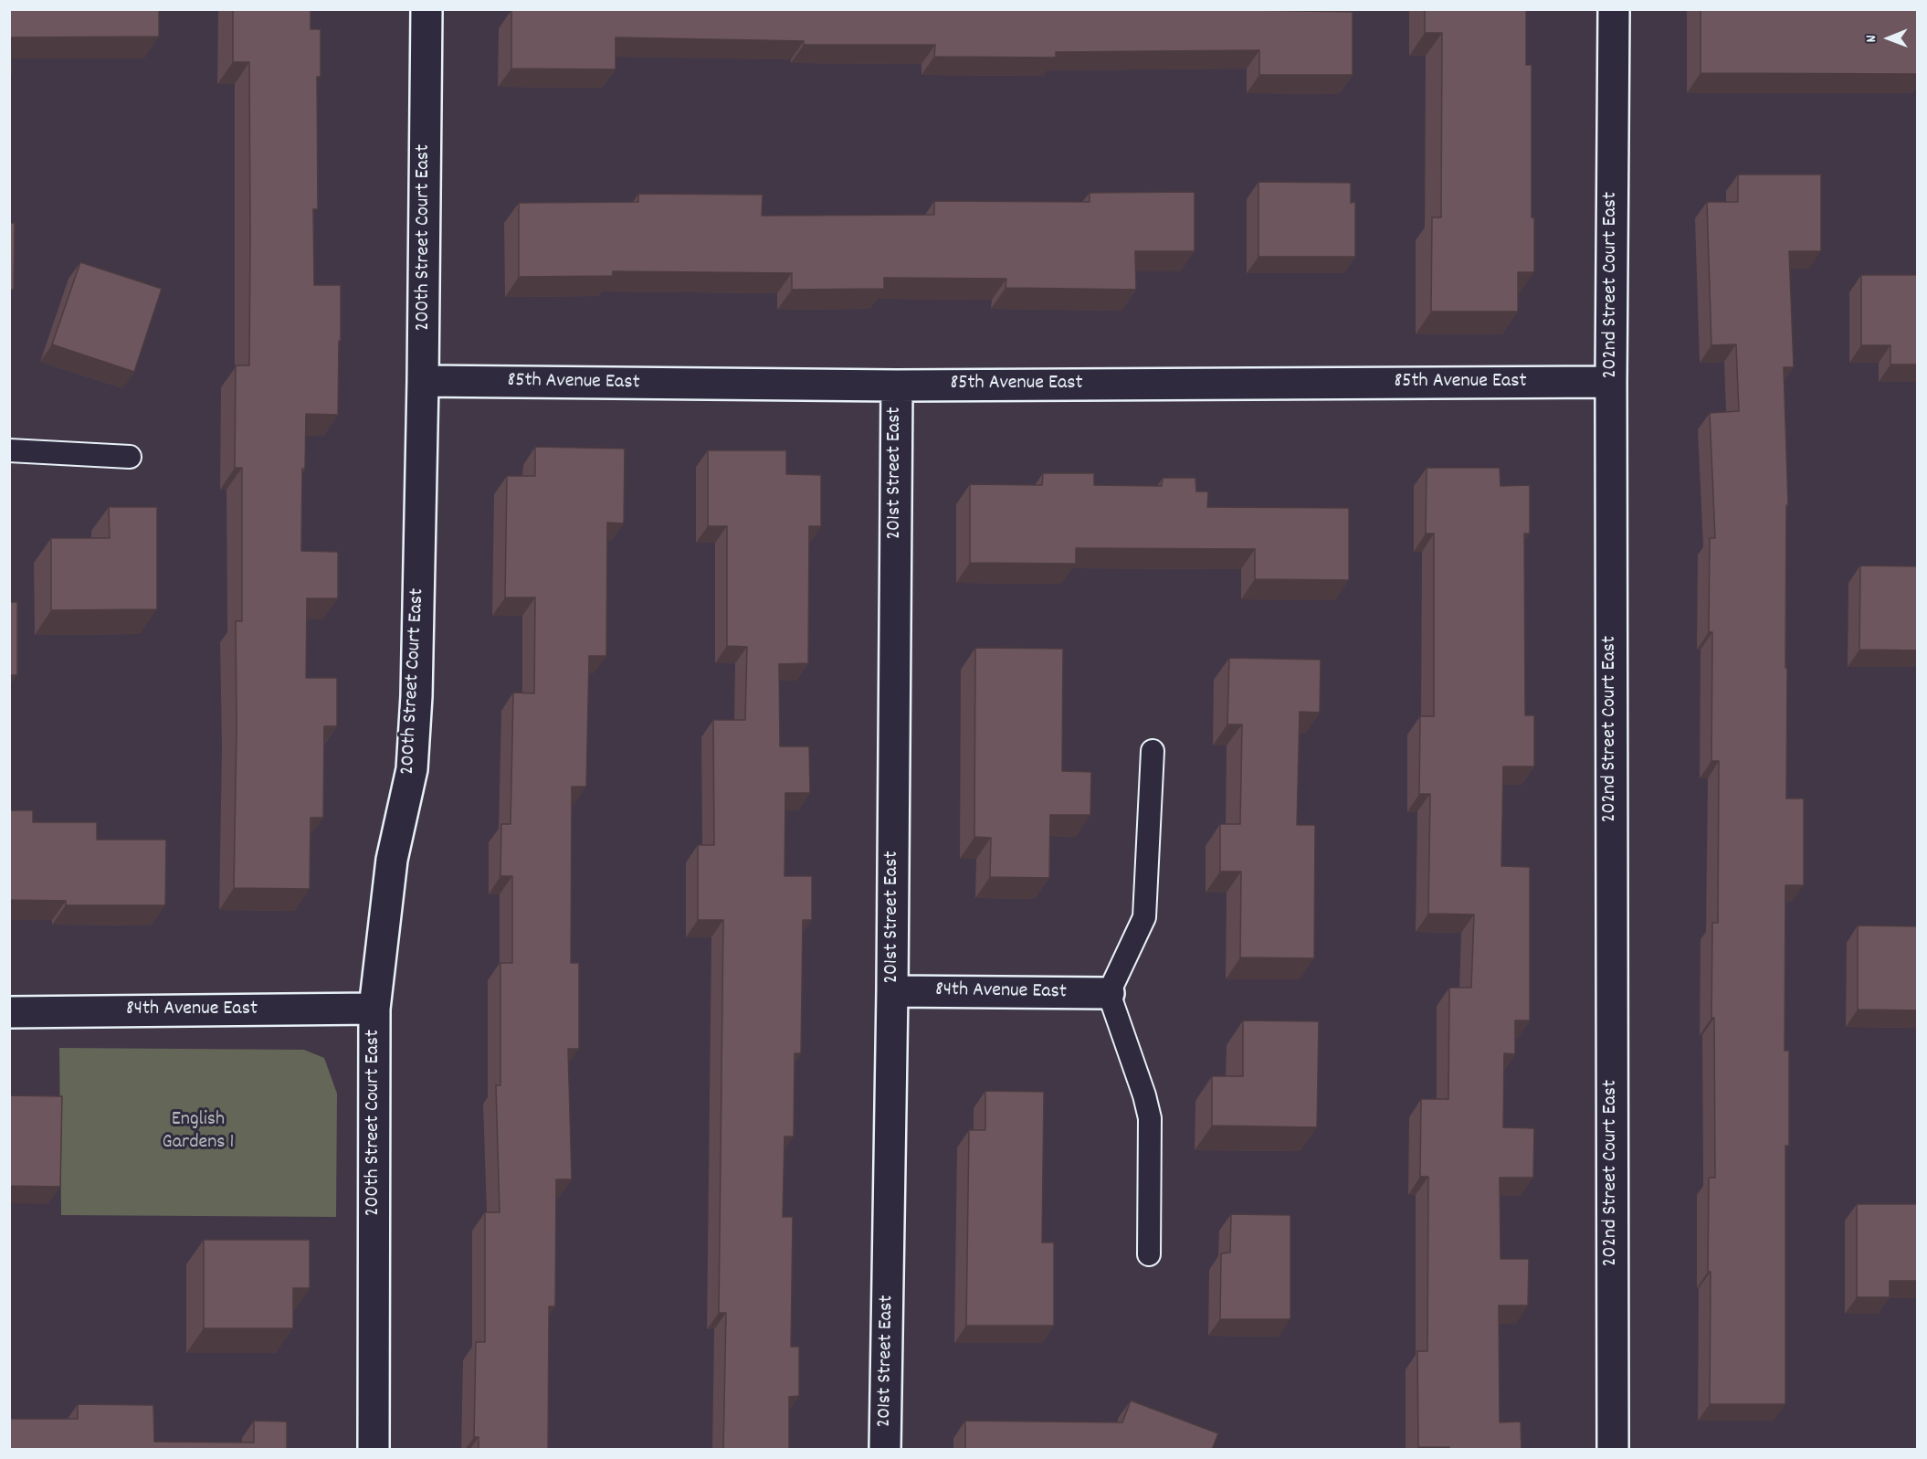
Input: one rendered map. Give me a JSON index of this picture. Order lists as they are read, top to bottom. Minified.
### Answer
{"streets":{"street":["200th Street Court East","202nd Street Court East","85th Avenue East","201st Street East","84th Avenue East"]},"crossings":[["200th Street Court East","85th Avenue East"],["200th Street Court East","84th Avenue East"],["202nd Street Court East","85th Avenue East"],["85th Avenue East","201st Street East"],["201st Street East","84th Avenue East"]],"parks":["English Gardens 1"],"north":"left"}
